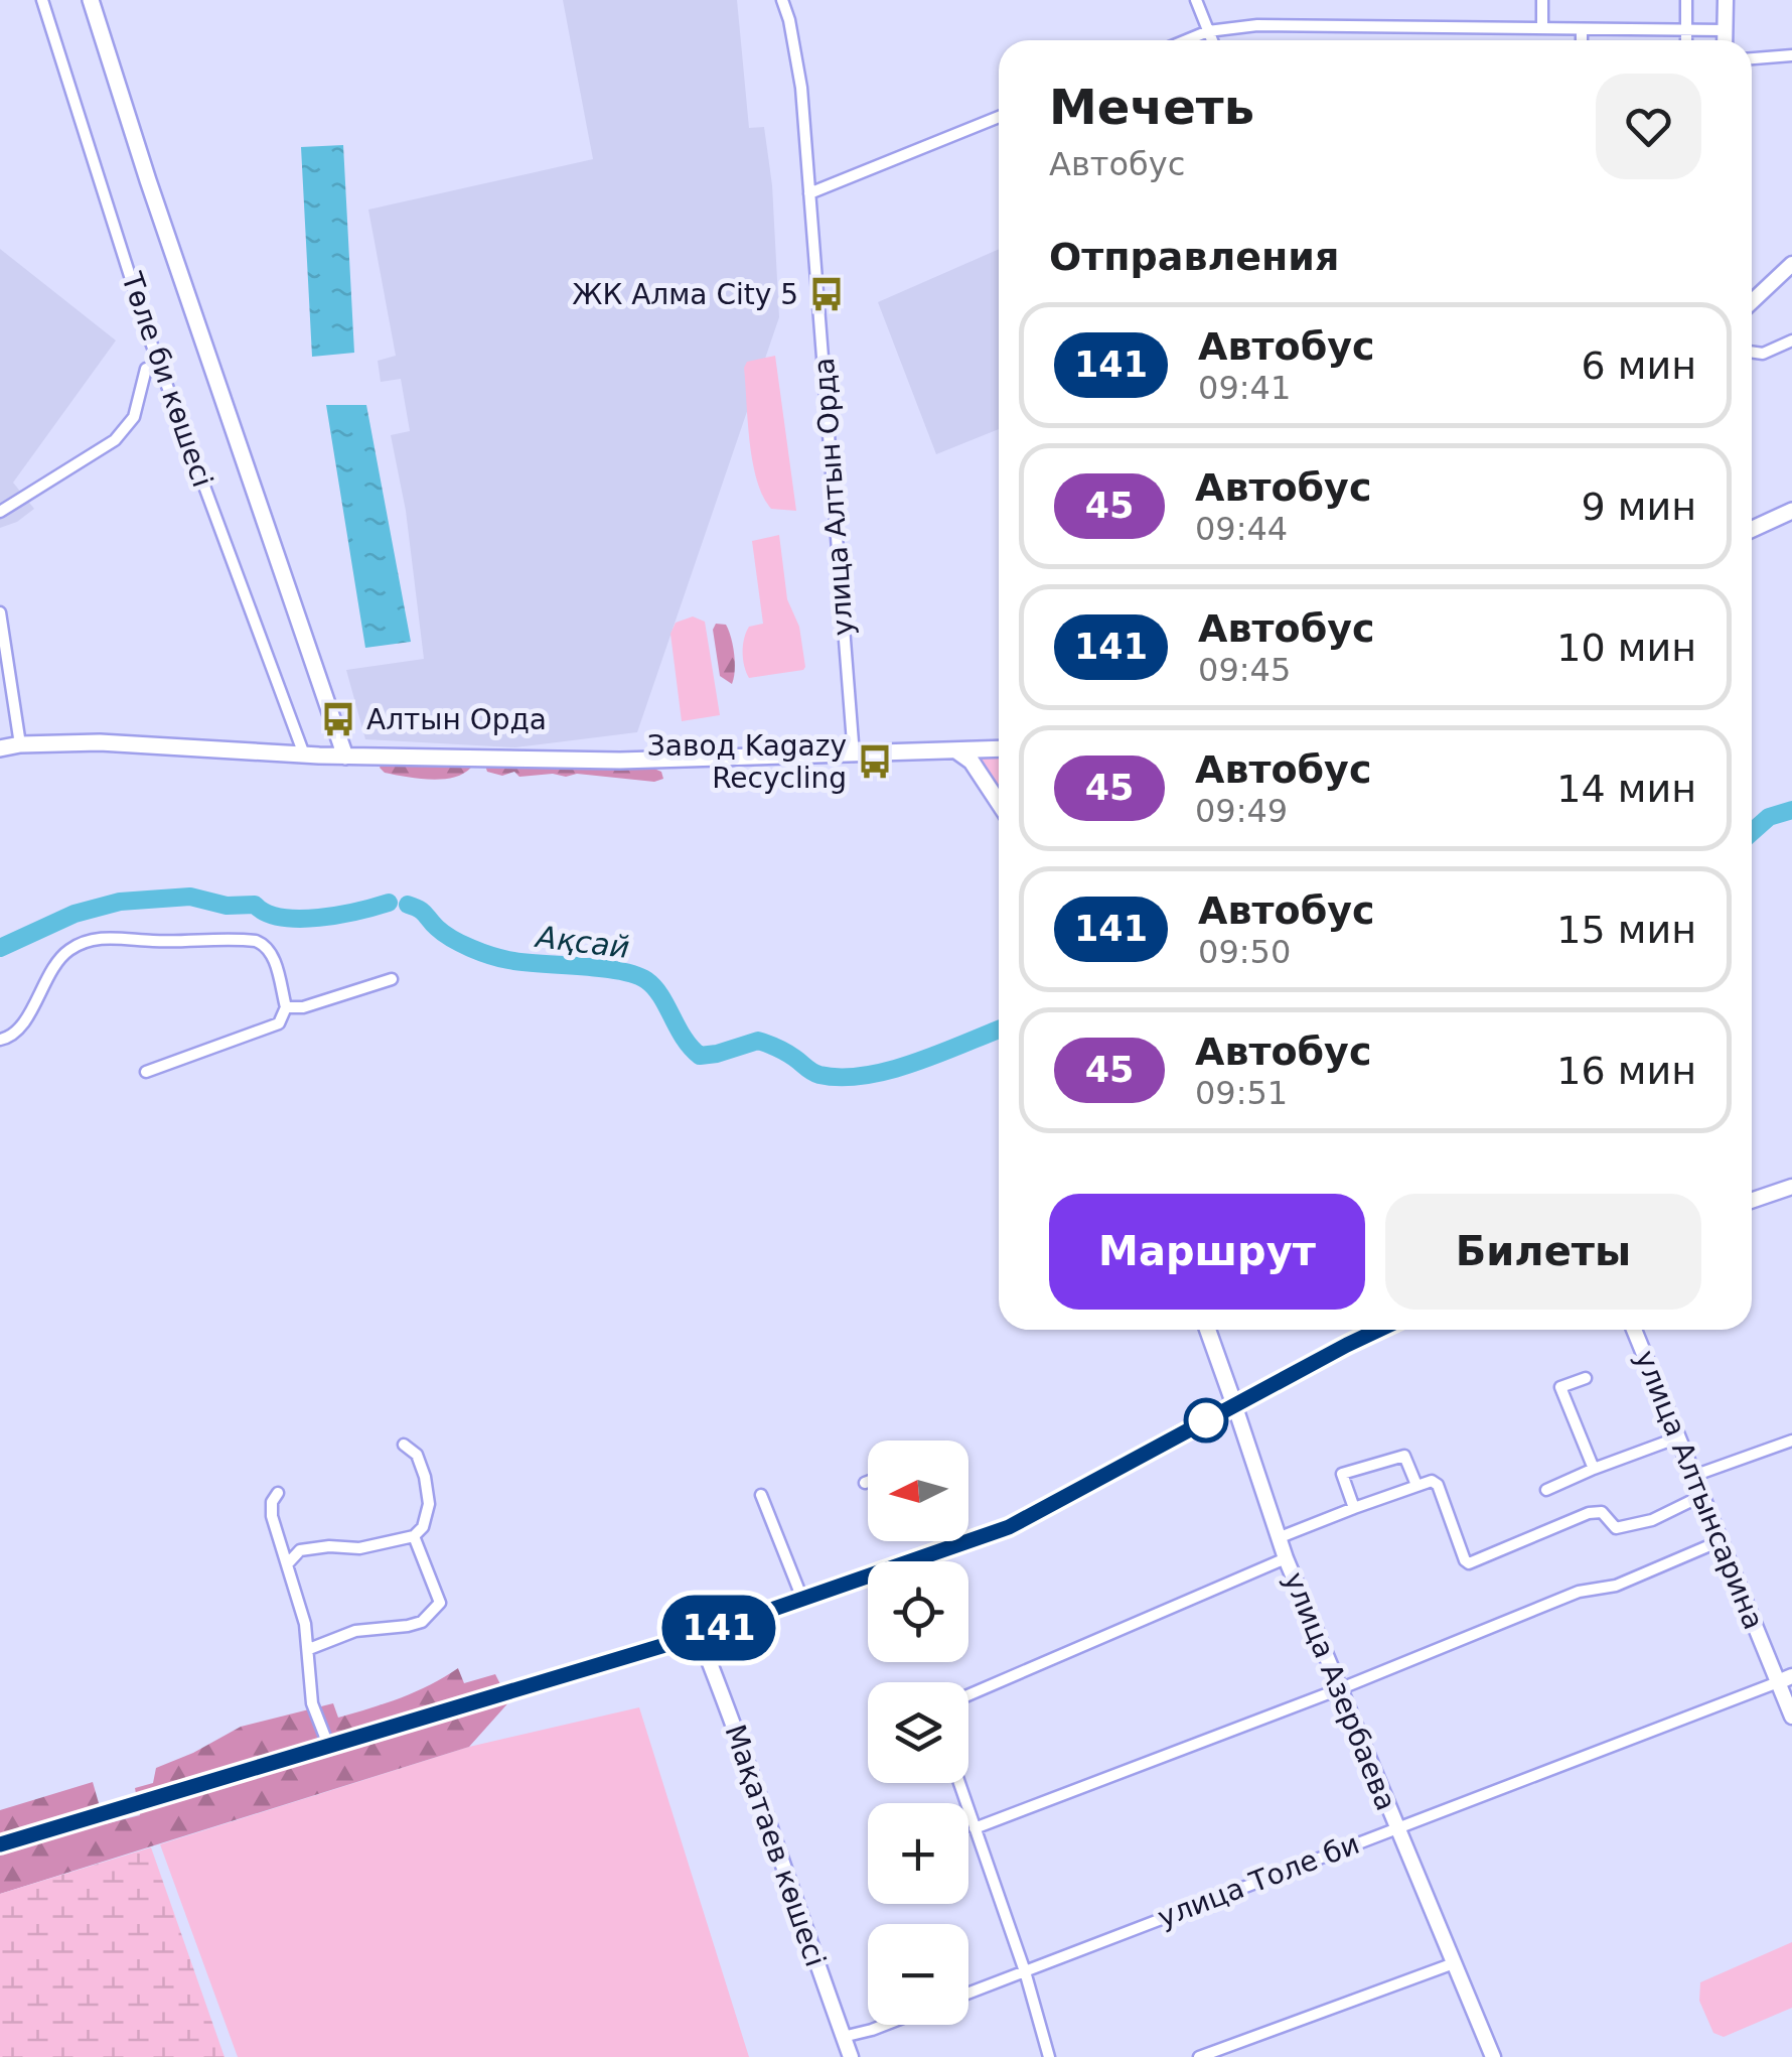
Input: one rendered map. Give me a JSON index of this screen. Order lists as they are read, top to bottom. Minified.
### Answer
{"streets":{"main road":["Төле би көшесі","улица Азербаева"],"street":["улица Алтын Орда","улица Алтынсарина","Мақатаев көшесі","улица Толе би"]},"crossings":[["улица Алтынсарина","улица Толе би"],["улица Азербаева","улица Толе би"]],"water":["Ақсай"],"places":{"bus stop":["ЖК Алма City 5","Алтын Орда","Завод Kagazy Recycling"]},"lines":["bus line 141"],"north":"left","page":{"on_map":"141","heading":[["Мечеть","Автобус"],"Отправления"],"list":[{"mark":"141","name":"Автобус","note":"09:41","value":"6 мин"},{"mark":"45","name":"Автобус","note":"09:44","value":"9 мин"},{"mark":"141","name":"Автобус","note":"09:45","value":"10 мин"},{"mark":"45","name":"Автобус","note":"09:49","value":"14 мин"},{"mark":"141","name":"Автобус","note":"09:50","value":"15 мин"},{"mark":"45","name":"Автобус","note":"09:51","value":"16 мин"}],"buttons":["Маршрут","Билеты"],"map_buttons":["+","−"]}}
